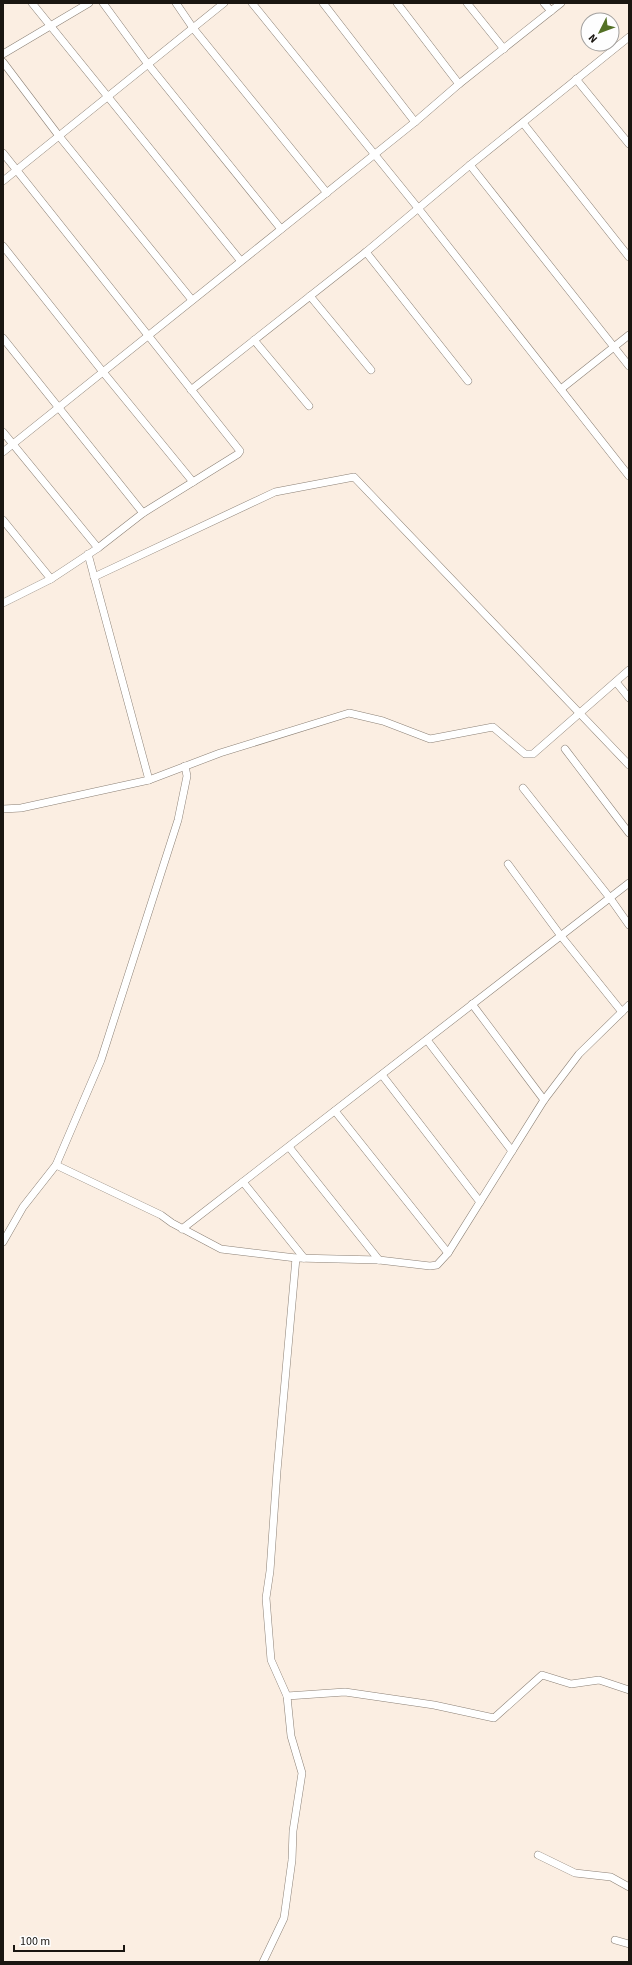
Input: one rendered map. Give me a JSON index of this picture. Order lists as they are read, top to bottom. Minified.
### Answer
{"scale_bar":"100 m","north":"bottom left"}
